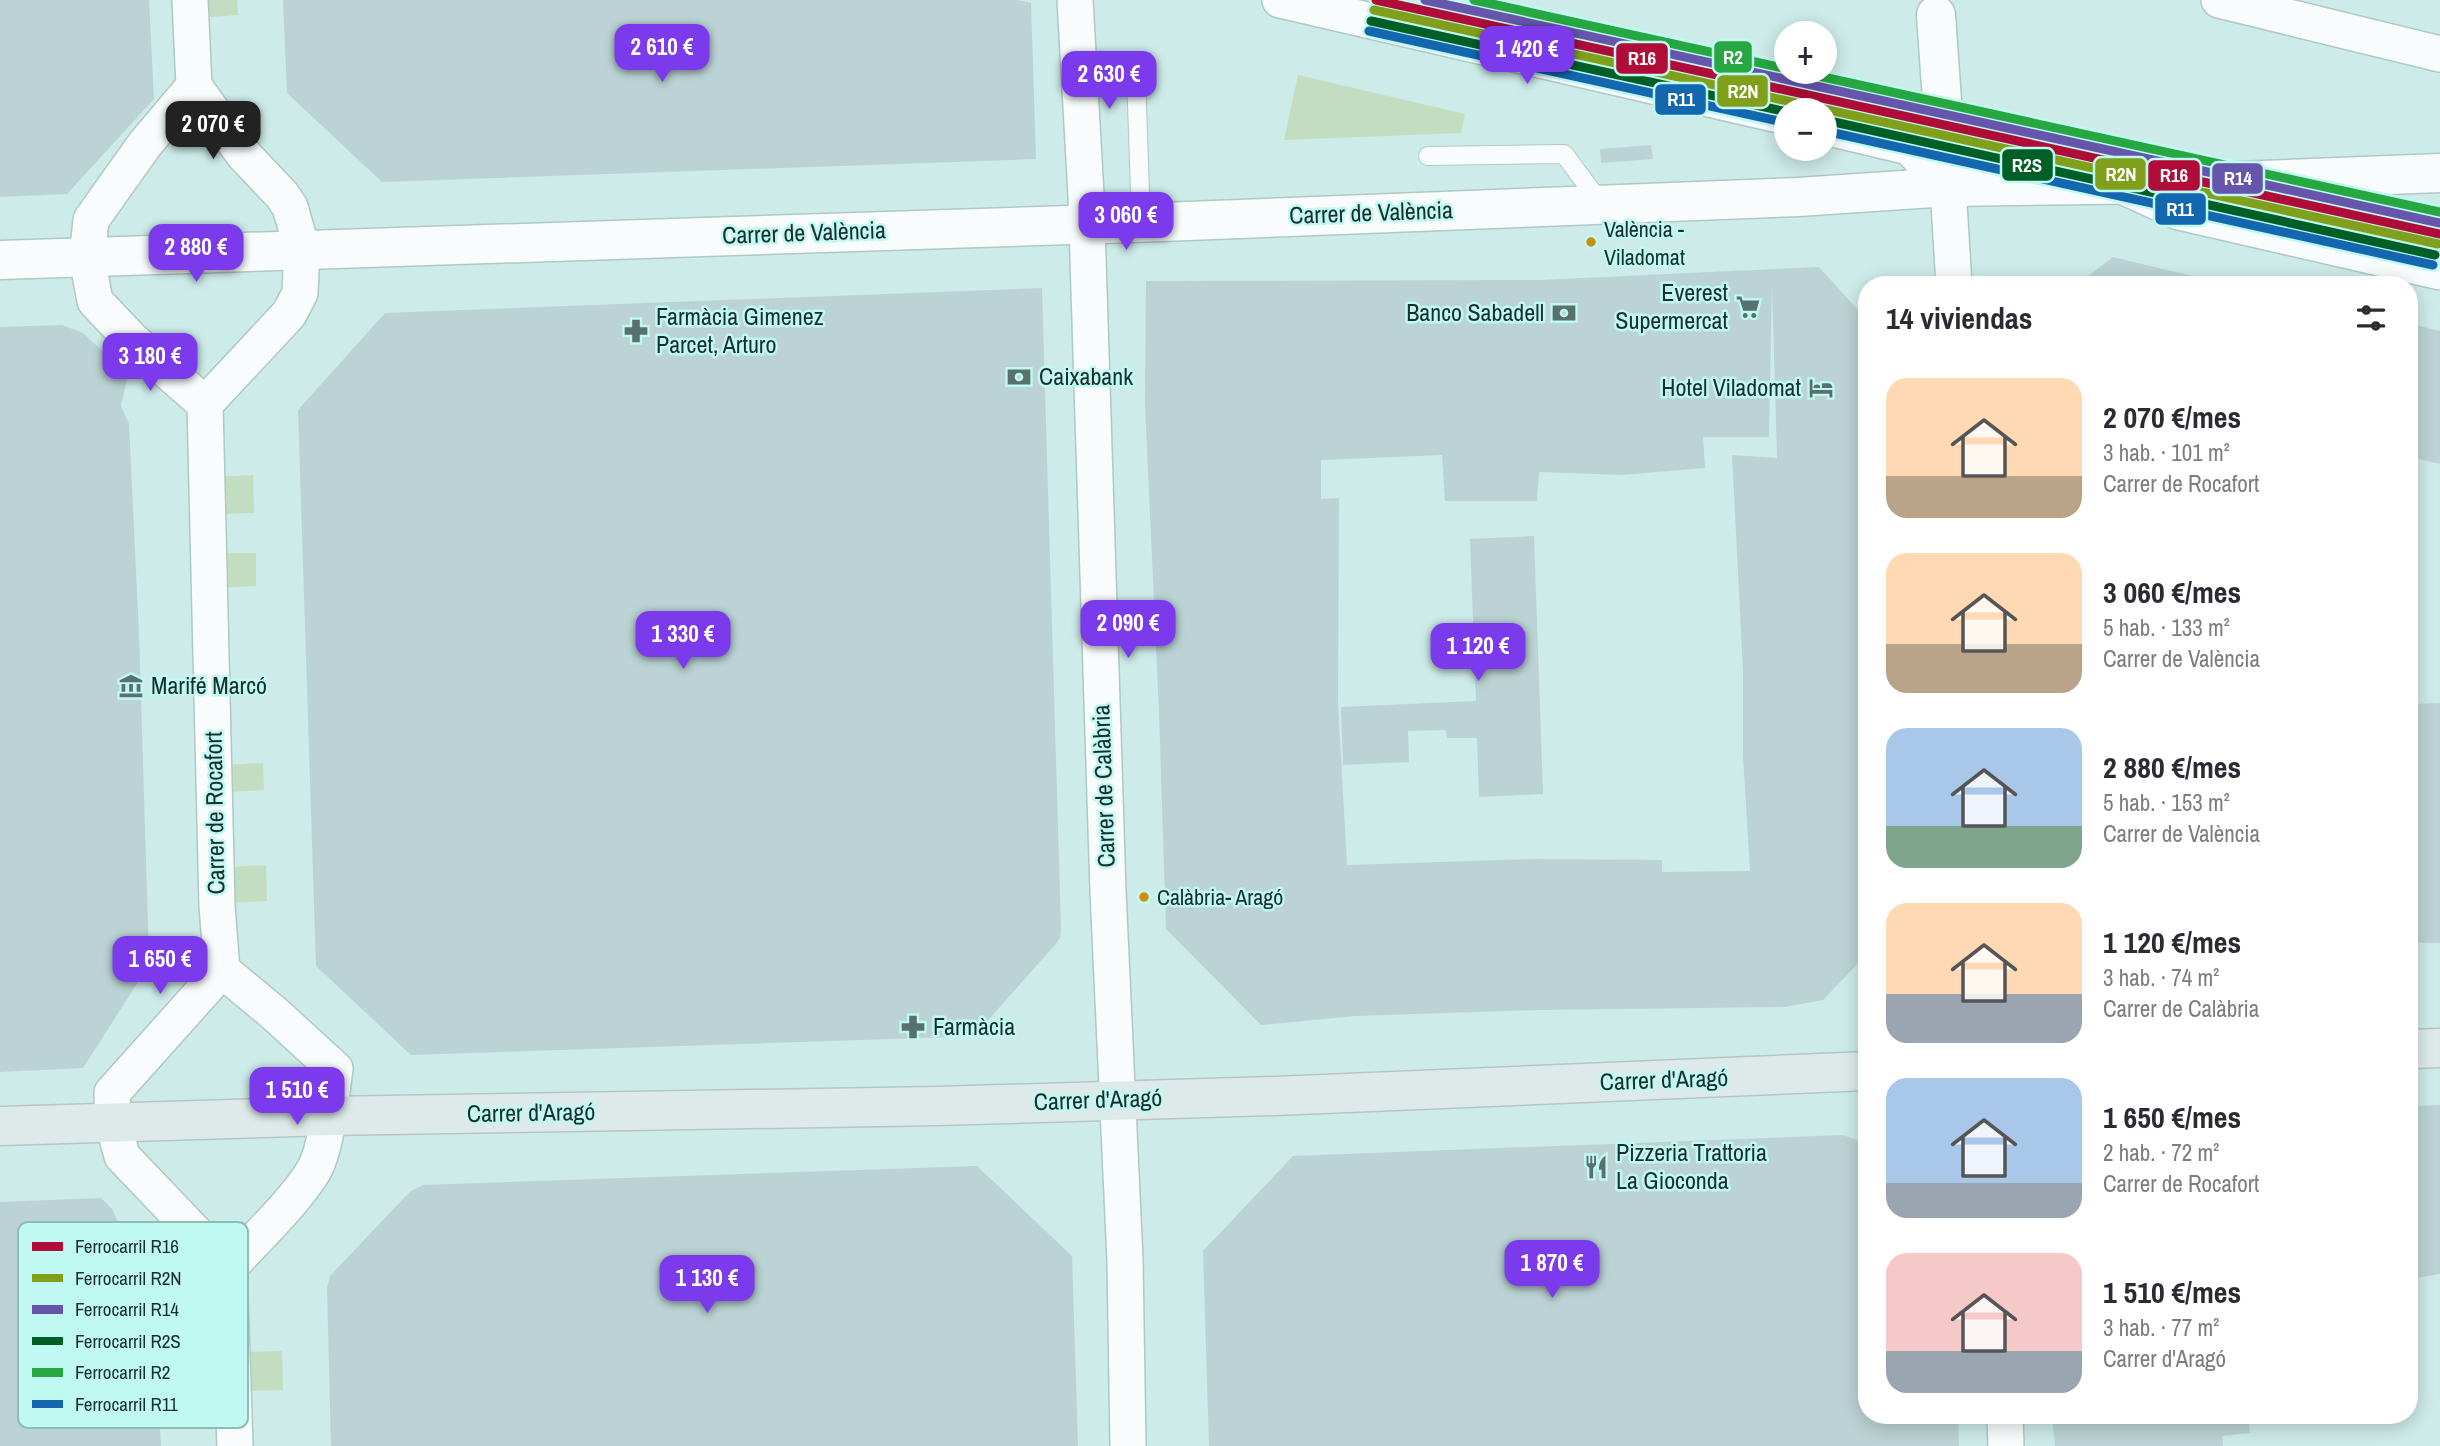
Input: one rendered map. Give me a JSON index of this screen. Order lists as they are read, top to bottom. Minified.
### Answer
{"streets":{"main road":["Carrer d'Aragó"],"street":["Carrer de València","Carrer de Calàbria","Carrer de Rocafort"]},"crossings":[["Carrer de València","Carrer de Calàbria"],["Carrer de Calàbria","Carrer d'Aragó"]],"places":{"other":["València - Viladomat","Calàbria- Aragó"],"supermarket":["Everest Supermercat"],"bank":["Banco Sabadell","Caixabank"],"pharmacy":["Farmàcia Gimenez Parcet, Arturo","Farmàcia"],"hotel":["Hotel Viladomat"],"museum":["Marifé Marcó"],"restaurant":["Pizzeria Trattoria La Gioconda"]},"lines":["rail line R16","rail line R14","rail line R2","rail line R2N","rail line R2S","rail line R11"],"legend":["Ferrocarril R16","Ferrocarril R2N","Ferrocarril R14","Ferrocarril R2S","Ferrocarril R2","Ferrocarril R11"],"page":{"map_buttons":["+","−"],"price":["2 610 €","1 420 €","2 630 €","2 070 €","3 060 €","2 880 €","3 180 €","2 090 €","1 330 €","1 120 €","1 650 €","1 510 €","1 870 €","1 130 €"],"heading":"14 viviendas","list":[{"name":"2 070 €/mes","note":"3 hab. · 101 m² · Carrer de Rocafort"},{"name":"3 060 €/mes","note":"5 hab. · 133 m² · Carrer de València"},{"name":"2 880 €/mes","note":"5 hab. · 153 m² · Carrer de València"},{"name":"1 120 €/mes","note":"3 hab. · 74 m² · Carrer de Calàbria"},{"name":"1 650 €/mes","note":"2 hab. · 72 m² · Carrer de Rocafort"},{"name":"1 510 €/mes","note":"3 hab. · 77 m² · Carrer d'Aragó"}]}}
